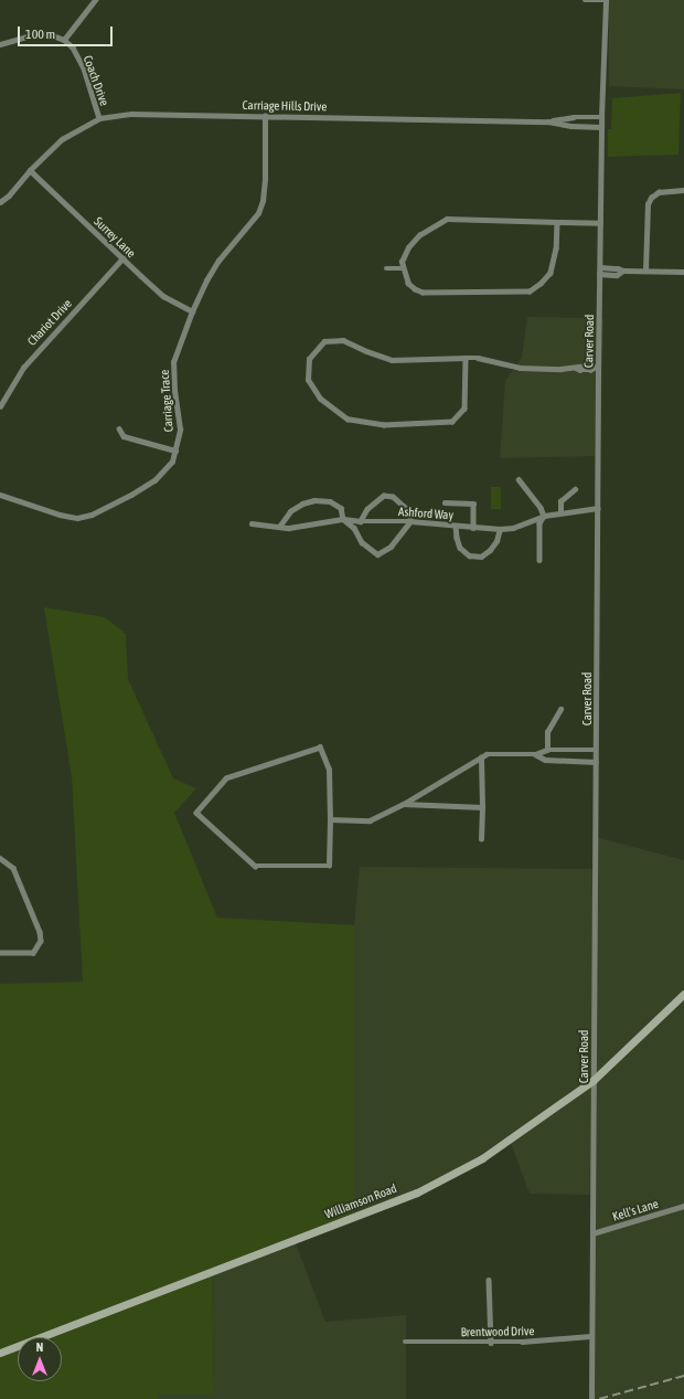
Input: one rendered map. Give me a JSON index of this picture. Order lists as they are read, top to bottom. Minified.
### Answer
{"streets":{"main road":["Williamson Road"],"street":["Coach Drive","Carriage Hills Drive","Surrey Lane","Chariot Drive","Carver Road","Carriage Trace","Ashford Way","Kell's Lane","Brentwood Drive"]},"crossings":[["Coach Drive","Carriage Hills Drive"],["Carriage Hills Drive","Surrey Lane"],["Carriage Hills Drive","Carver Road"],["Carriage Hills Drive","Carriage Trace"],["Surrey Lane","Chariot Drive"],["Surrey Lane","Carriage Trace"],["Carver Road","Ashford Way"],["Carver Road","Williamson Road"],["Carver Road","Kell's Lane"],["Carver Road","Brentwood Drive"]],"scale_bar":"100 m","north":"top"}
